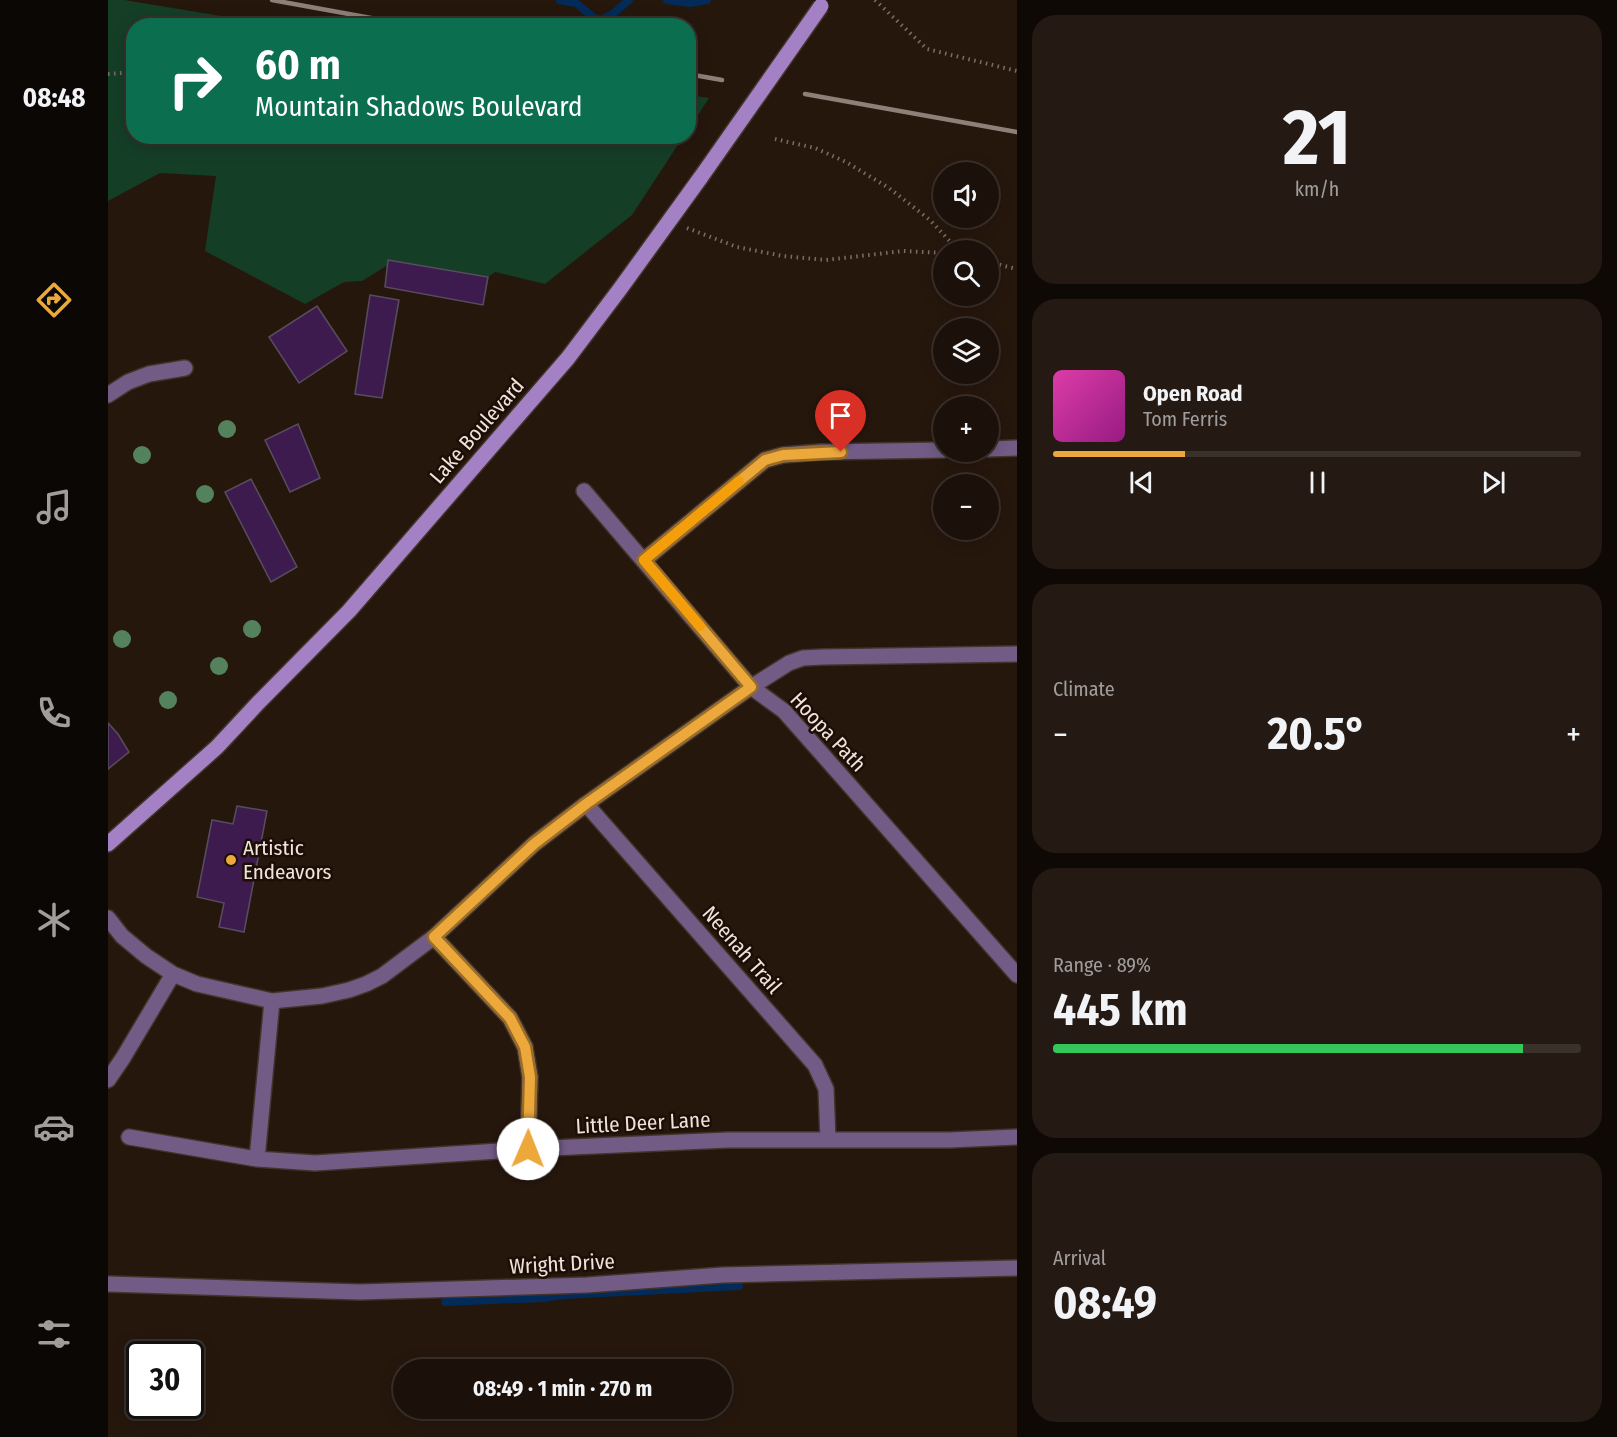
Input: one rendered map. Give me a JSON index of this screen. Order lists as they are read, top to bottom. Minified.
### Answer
{"streets":{"main road":["Lake Boulevard"],"street":["Hoopa Path","Neenah Trail","Little Deer Lane","Wright Drive"]},"crossings":[["Neenah Trail","Little Deer Lane"]],"places":["Artistic Endeavors"],"page":{"tabs":"08:48","tile":[["21","km/h"],"Climate",["Range · 89%","445 km"],["Arrival","08:49"]],"turn":["60 m","Mountain Shadows Boulevard"],"map_buttons":["+","−"],"song":["Open Road","Tom Ferris"],"heat":["−","20.5°","+"],"limit":"30","trip":"08:49 · 1 min · 270 m"}}
